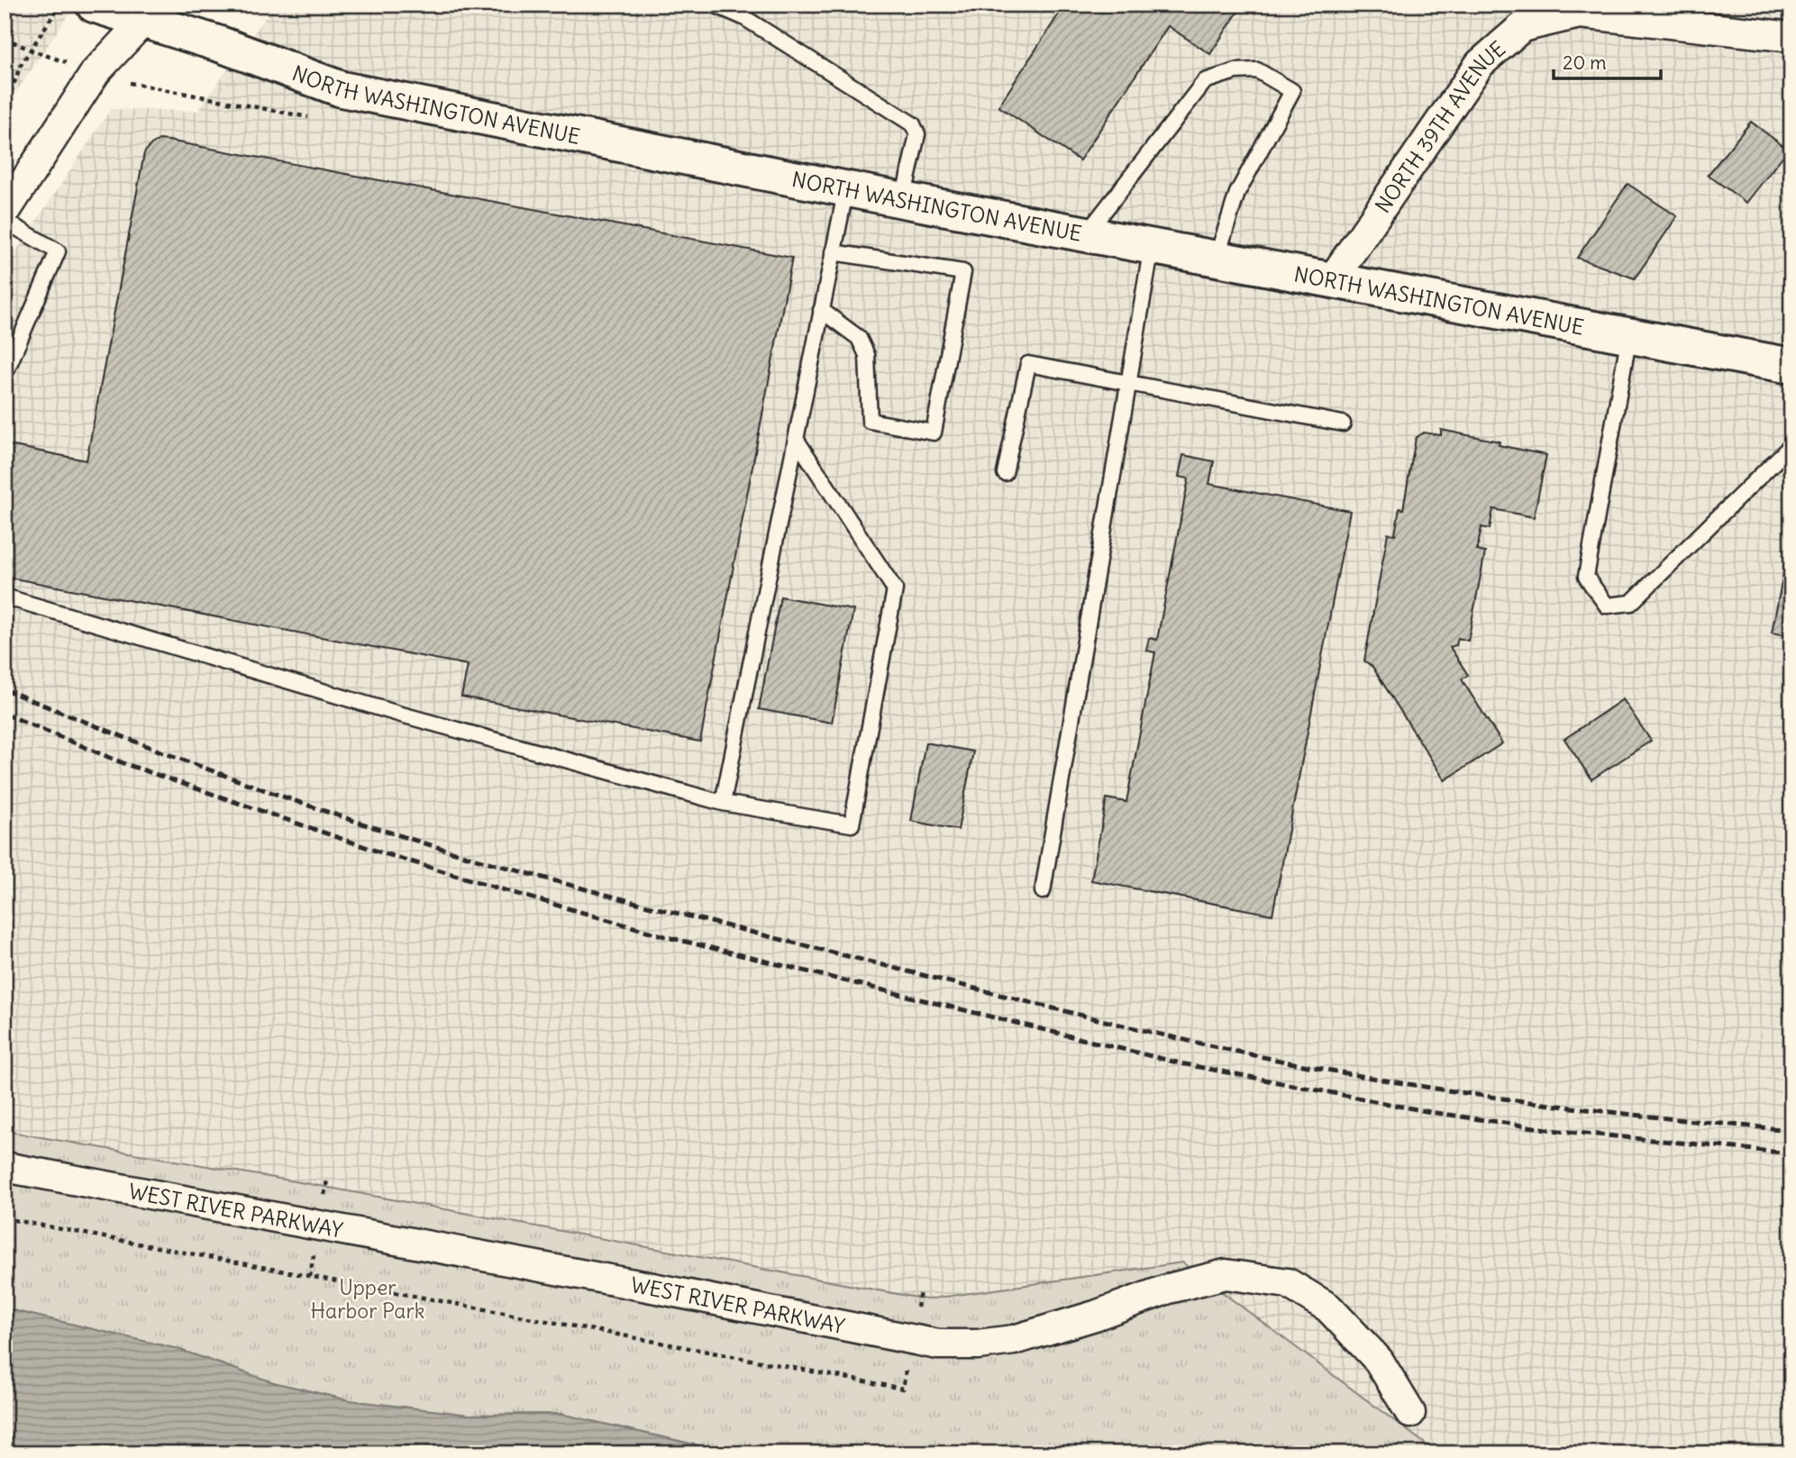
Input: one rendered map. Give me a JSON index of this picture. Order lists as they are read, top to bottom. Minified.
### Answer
{"streets":{"street":["NORTH WASHINGTON AVENUE","NORTH 39TH AVENUE","WEST RIVER PARKWAY"]},"crossings":[["NORTH WASHINGTON AVENUE","NORTH 39TH AVENUE"]],"parks":["Upper Harbor Park"],"scale_bar":"20 m"}
